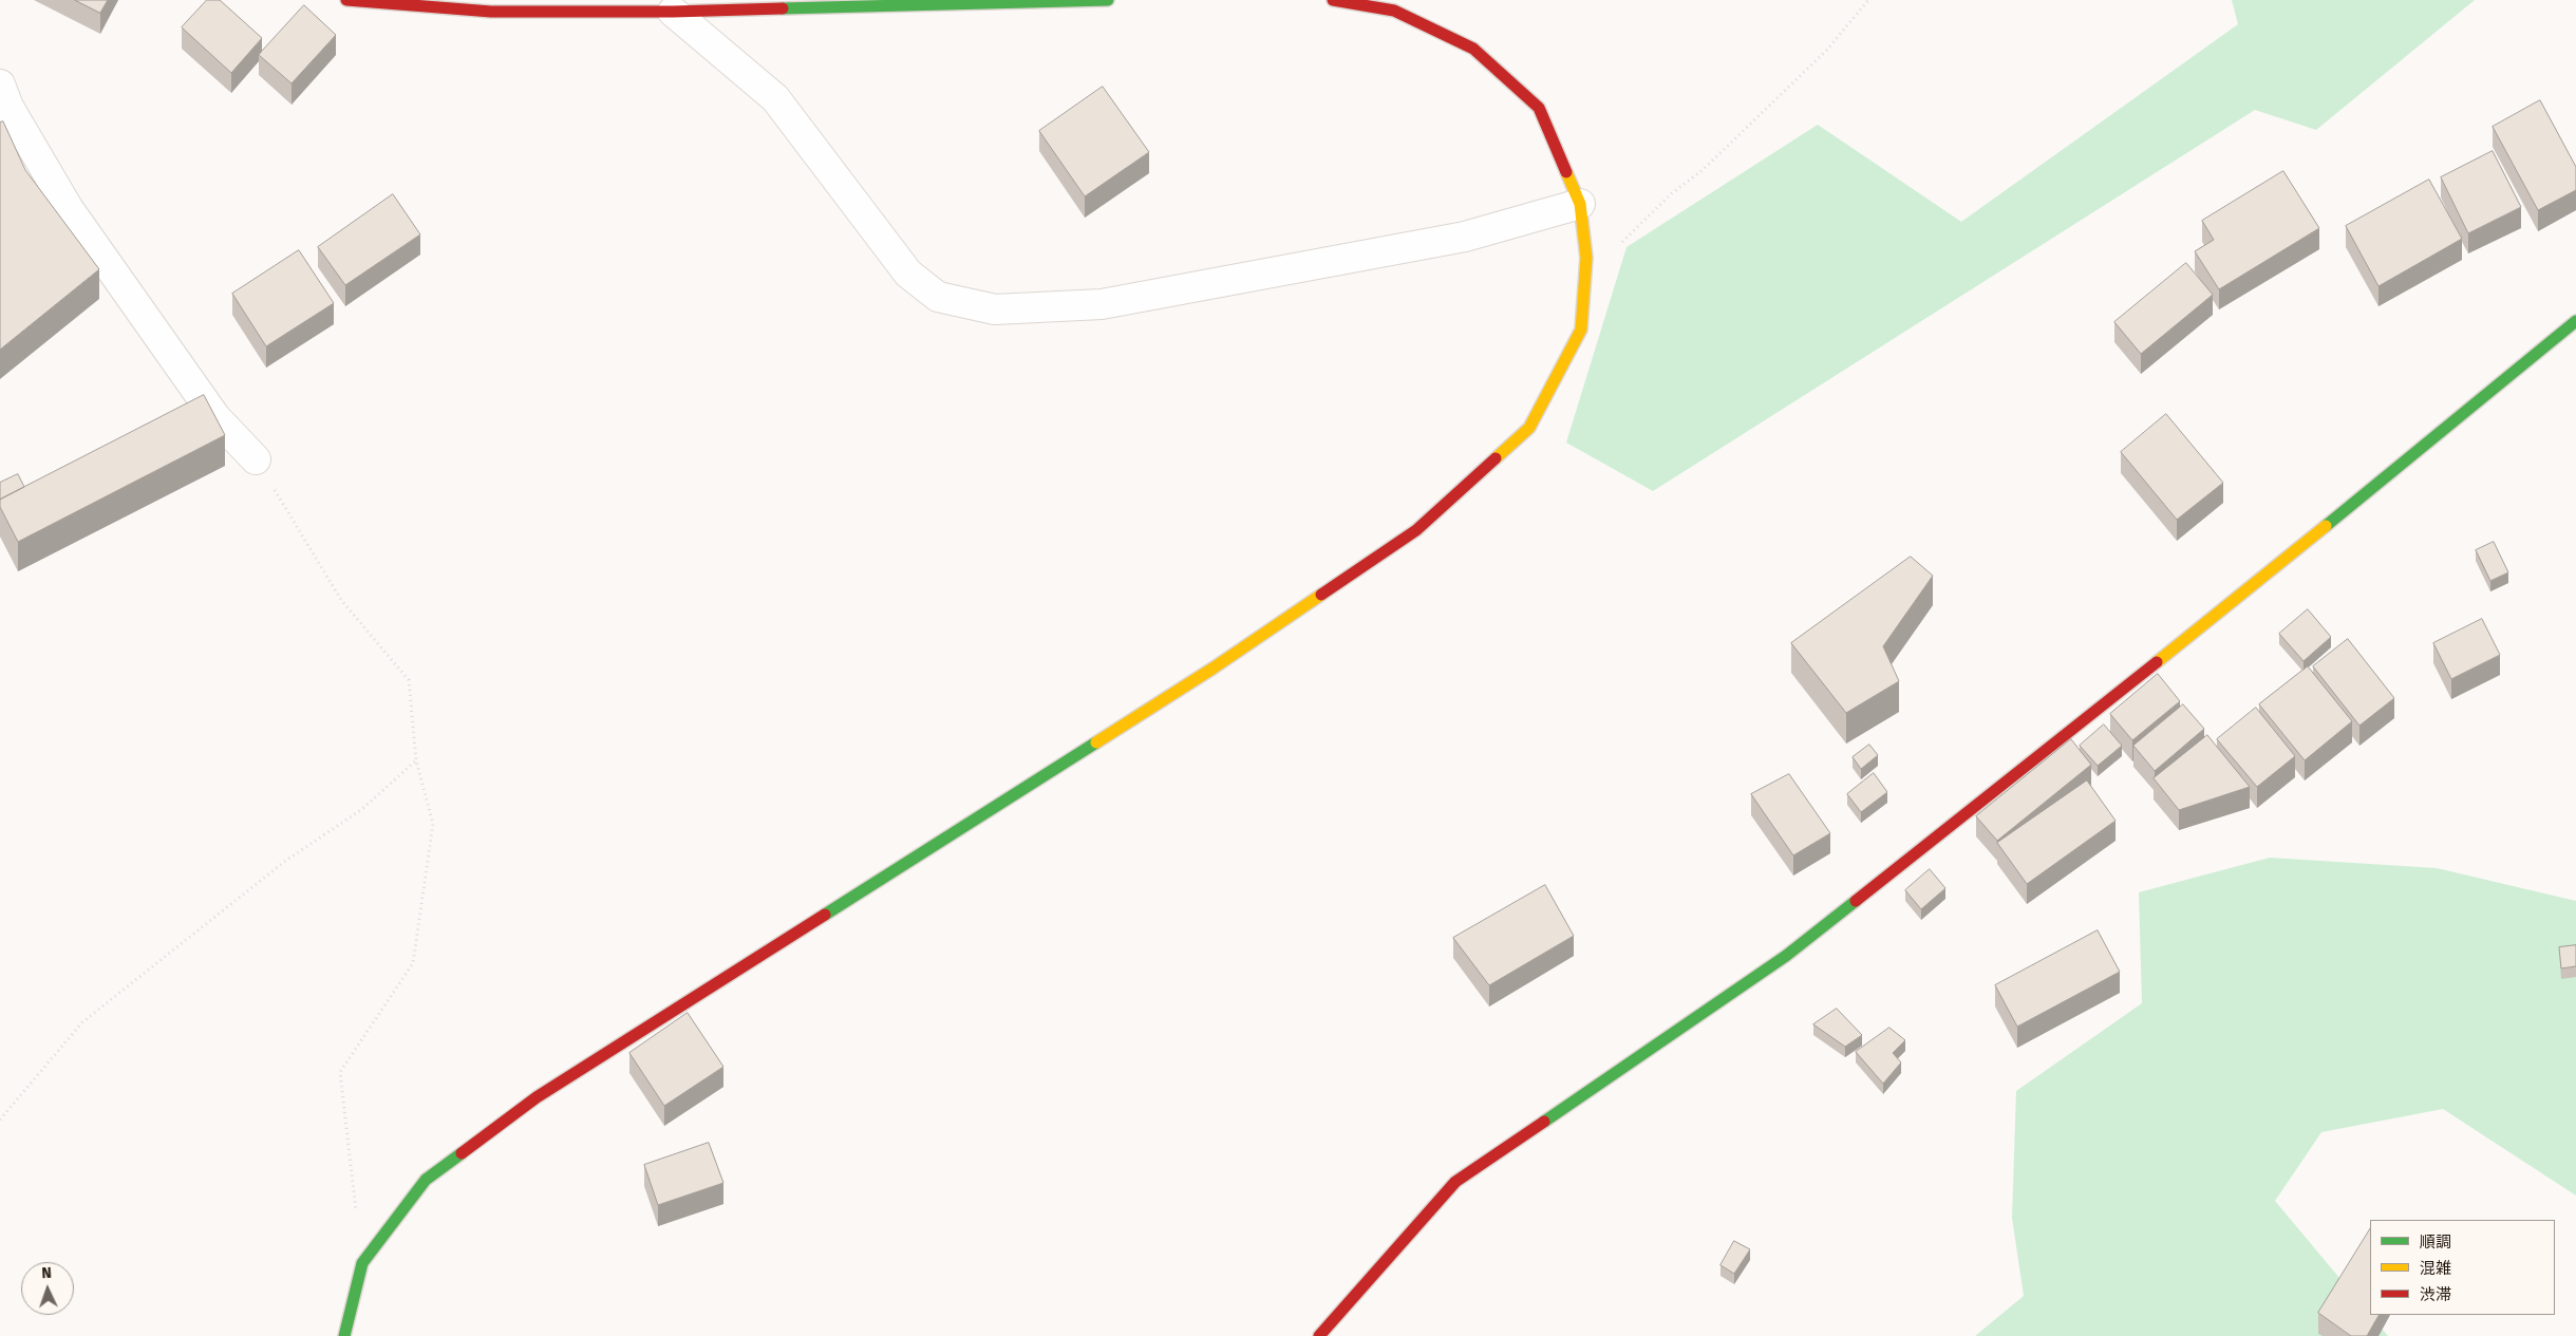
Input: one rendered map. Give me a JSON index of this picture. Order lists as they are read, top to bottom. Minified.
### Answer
{"legend":["順調","混雑","渋滞"],"north":"top"}
